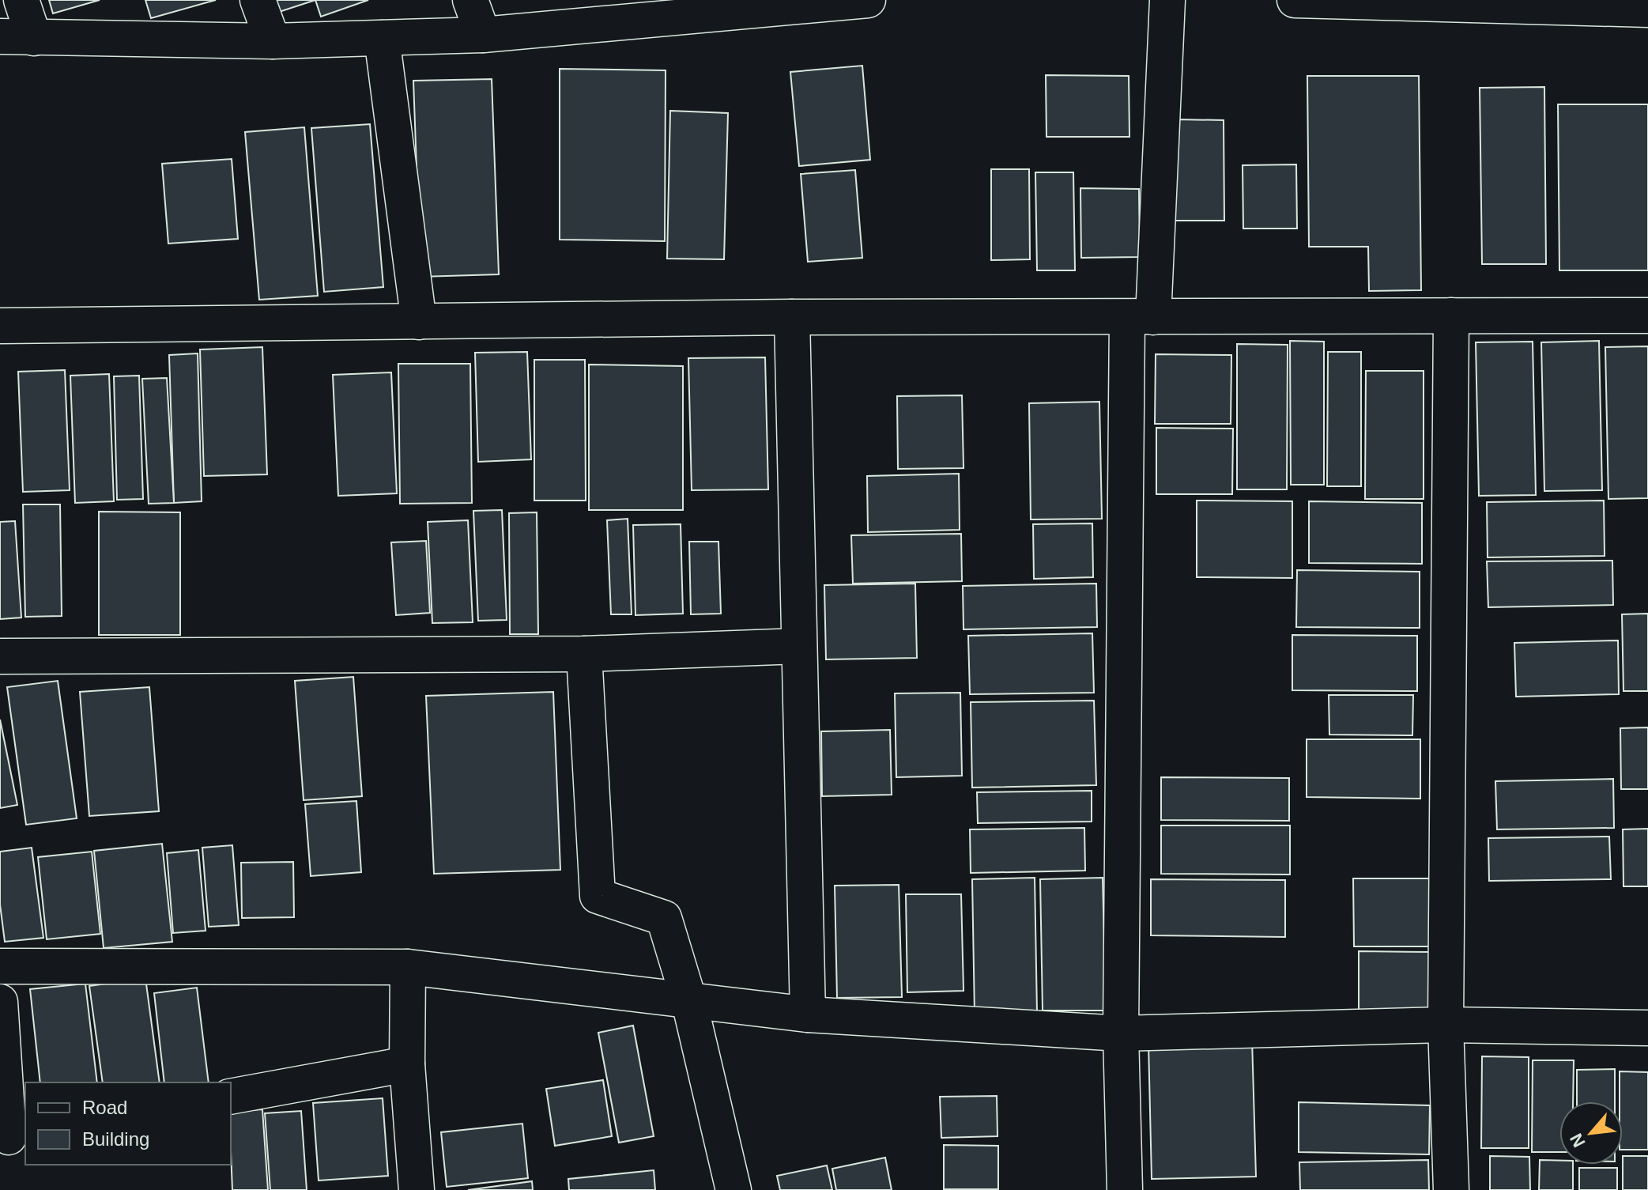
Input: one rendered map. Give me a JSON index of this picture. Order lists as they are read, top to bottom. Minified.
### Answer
{"legend":["Road","Building"],"north":"bottom left"}
